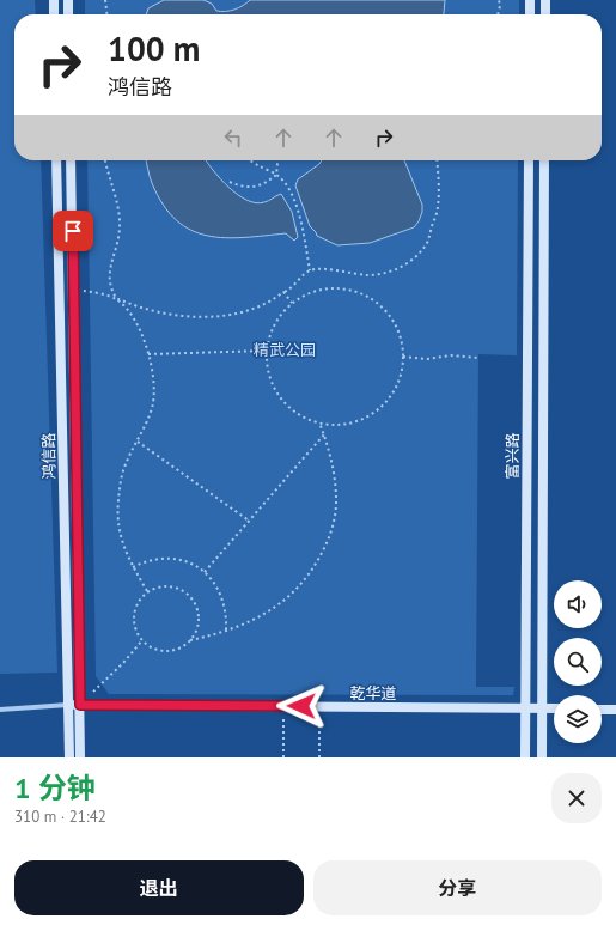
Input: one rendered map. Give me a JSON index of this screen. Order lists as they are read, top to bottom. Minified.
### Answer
{"streets":{"street":["鸿信路","富兴路","乾华道"]},"crossings":[["鸿信路","乾华道"],["富兴路","乾华道"]],"parks":["精武公园"],"page":{"turn":["100 m","鸿信路"],"heading":["1 分钟","310 m · 21:42"],"buttons":["退出","分享"]}}
